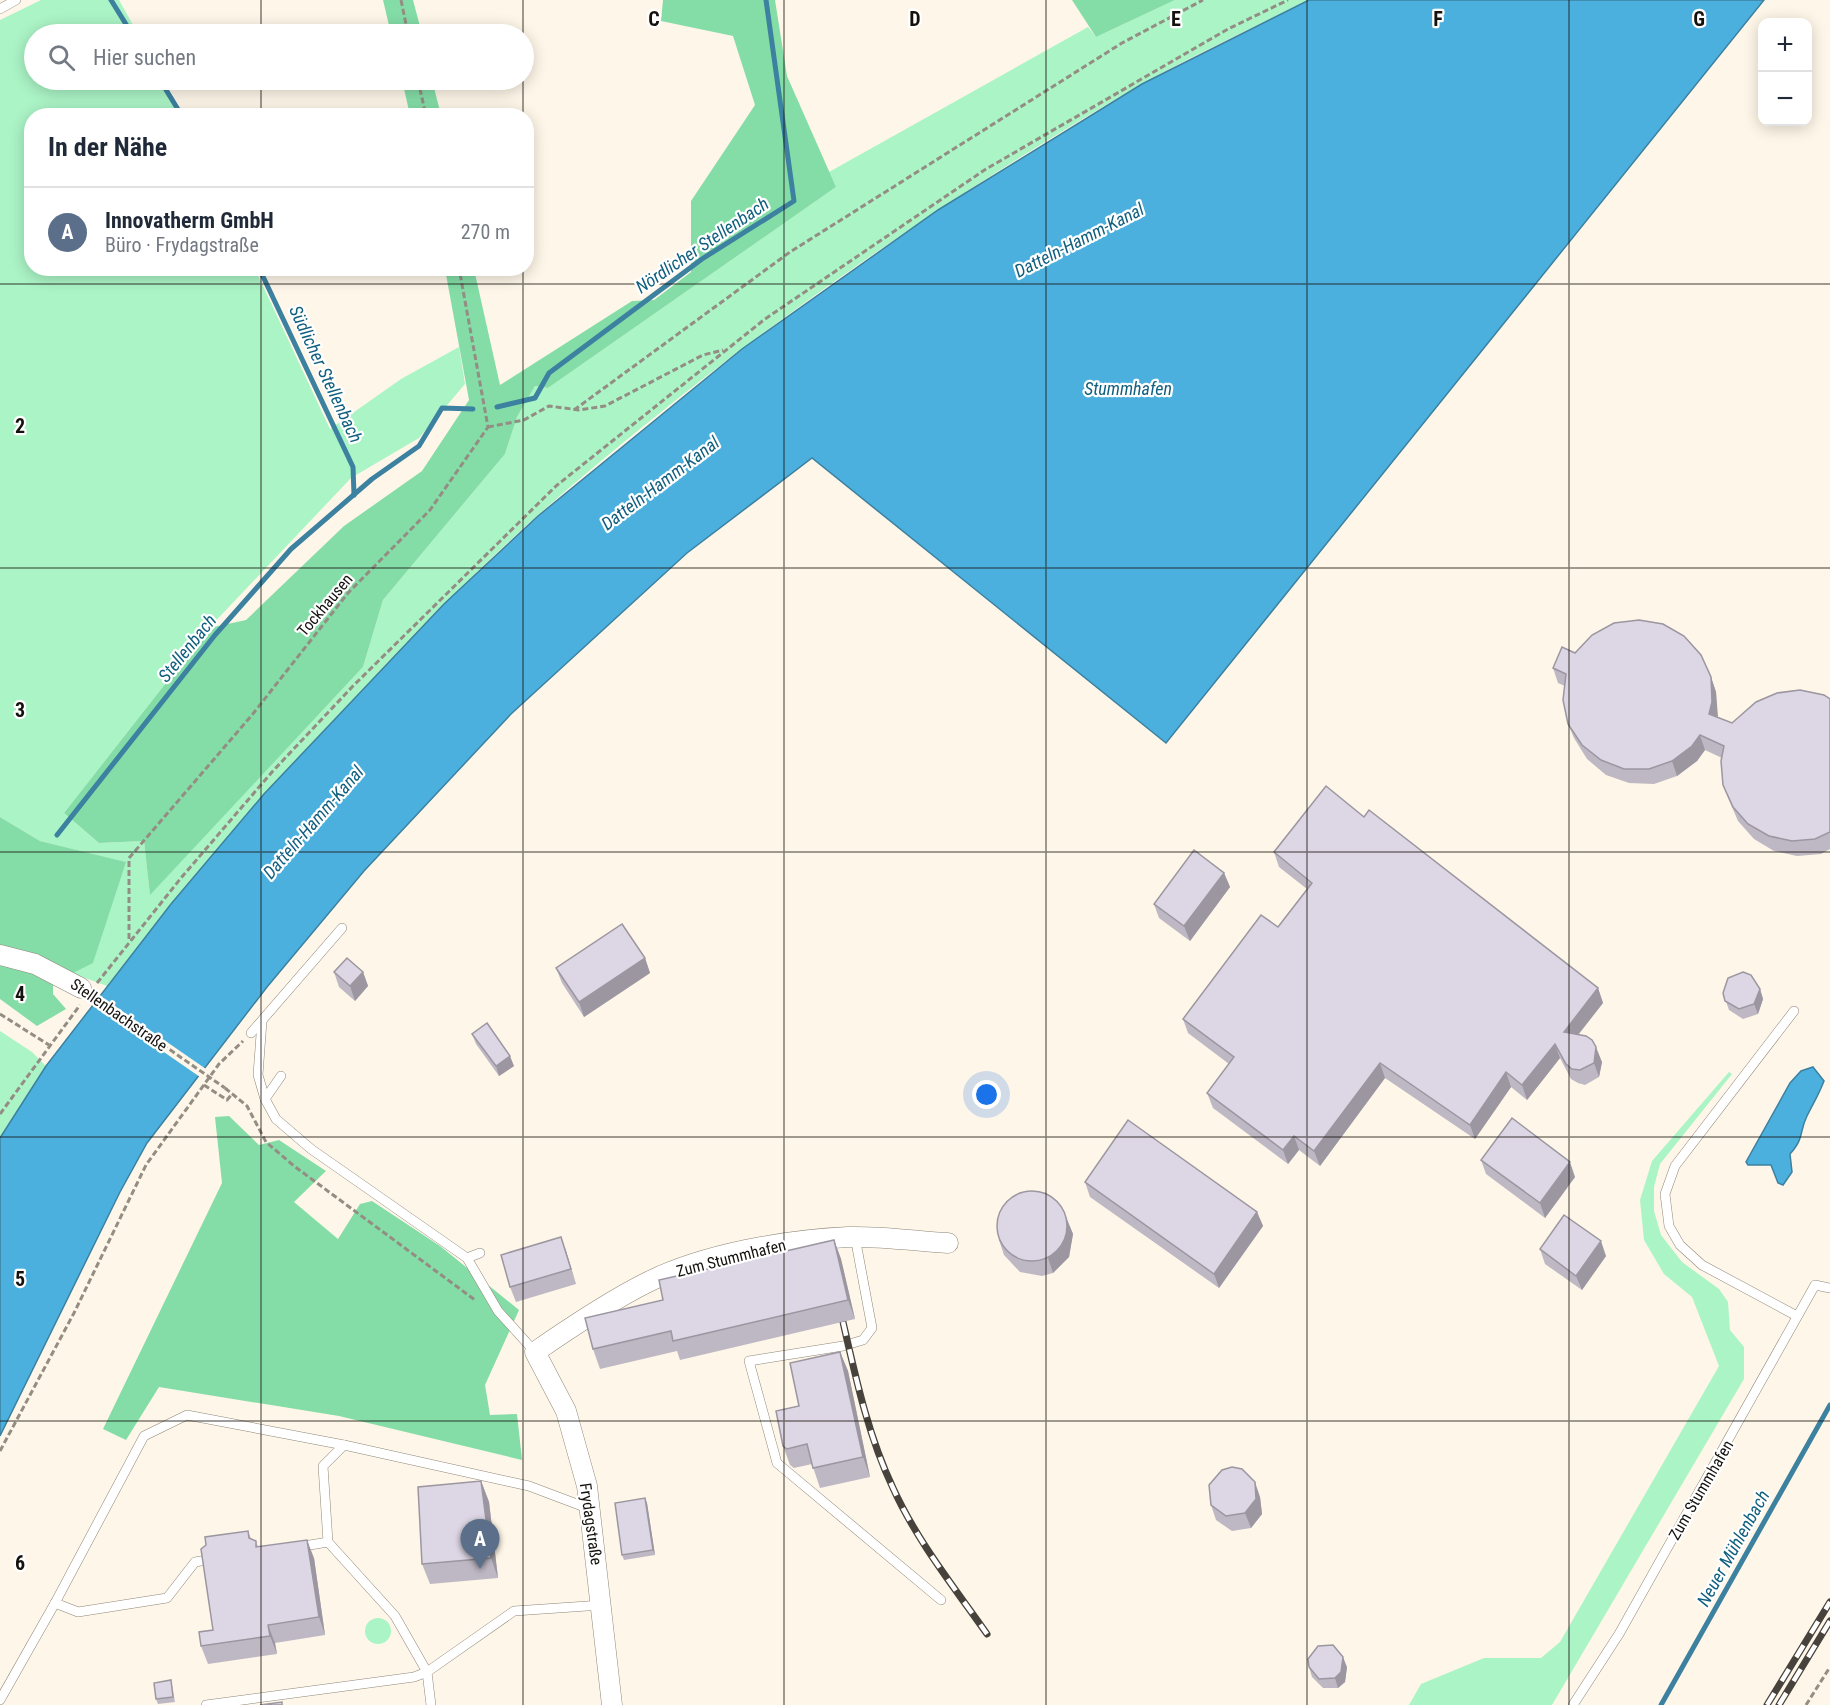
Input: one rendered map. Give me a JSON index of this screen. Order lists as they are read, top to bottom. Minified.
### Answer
{"streets":{"street":["Stellenbachstraße","Zum Stummhafen","Frydagstraße"],"path":["Tockhausen"]},"crossings":[["Zum Stummhafen","Frydagstraße"]],"water":["Datteln-Hamm-Kanal","Nördlicher Stellenbach","Südlicher Stellenbach","Stummhafen","Stellenbach","Neuer Mühlenbach"],"page":{"map_buttons":["+","−"],"search":"Hier suchen","heading":"In der Nähe","list":[{"mark":"A","name":"Innovatherm GmbH","note":"Büro · Frydagstraße","value":"270 m"}],"pins":"A"},"grid":{"columns":["C","D","E","F","G"],"rows":["2","3","4","5","6"]}}
